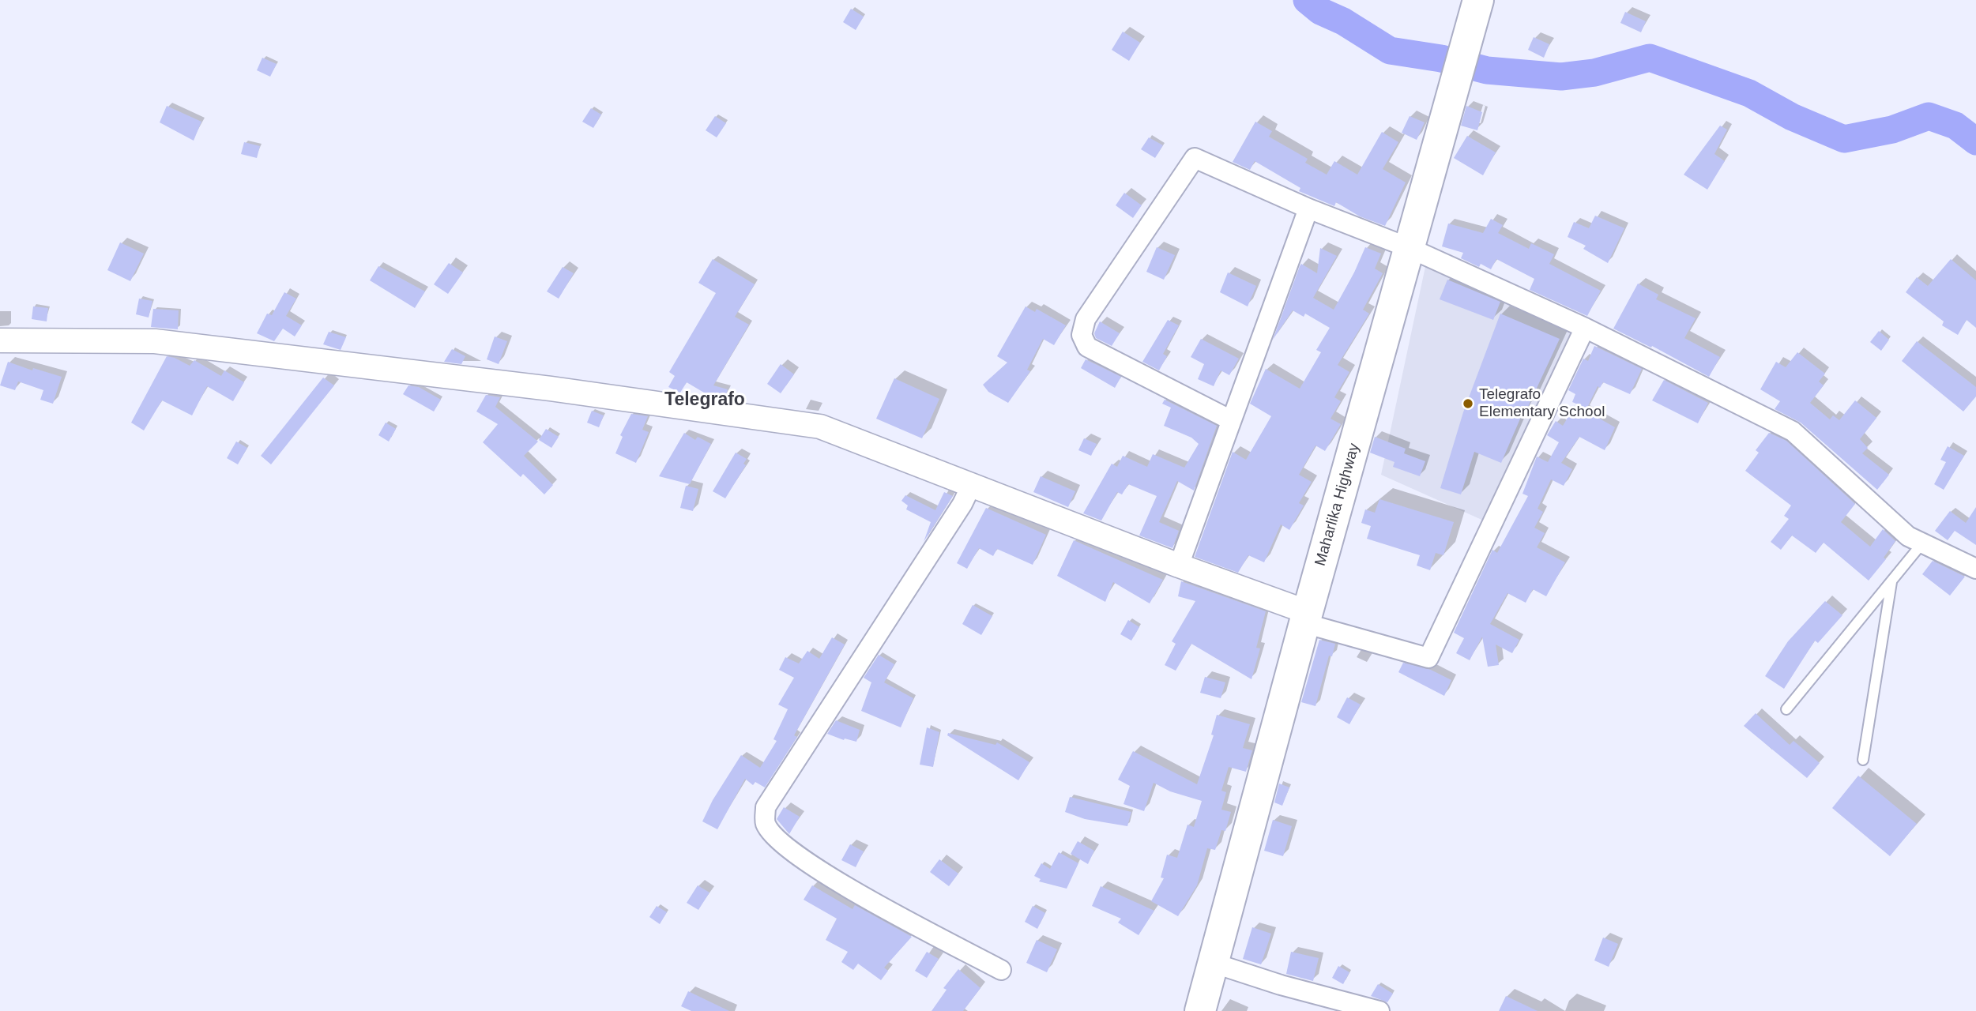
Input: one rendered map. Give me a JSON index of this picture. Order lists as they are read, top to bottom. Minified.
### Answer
{"streets":{"highway":["Maharlika Highway"]},"districts":["Telegrafo"],"places":["Telegrafo Elementary School"]}
